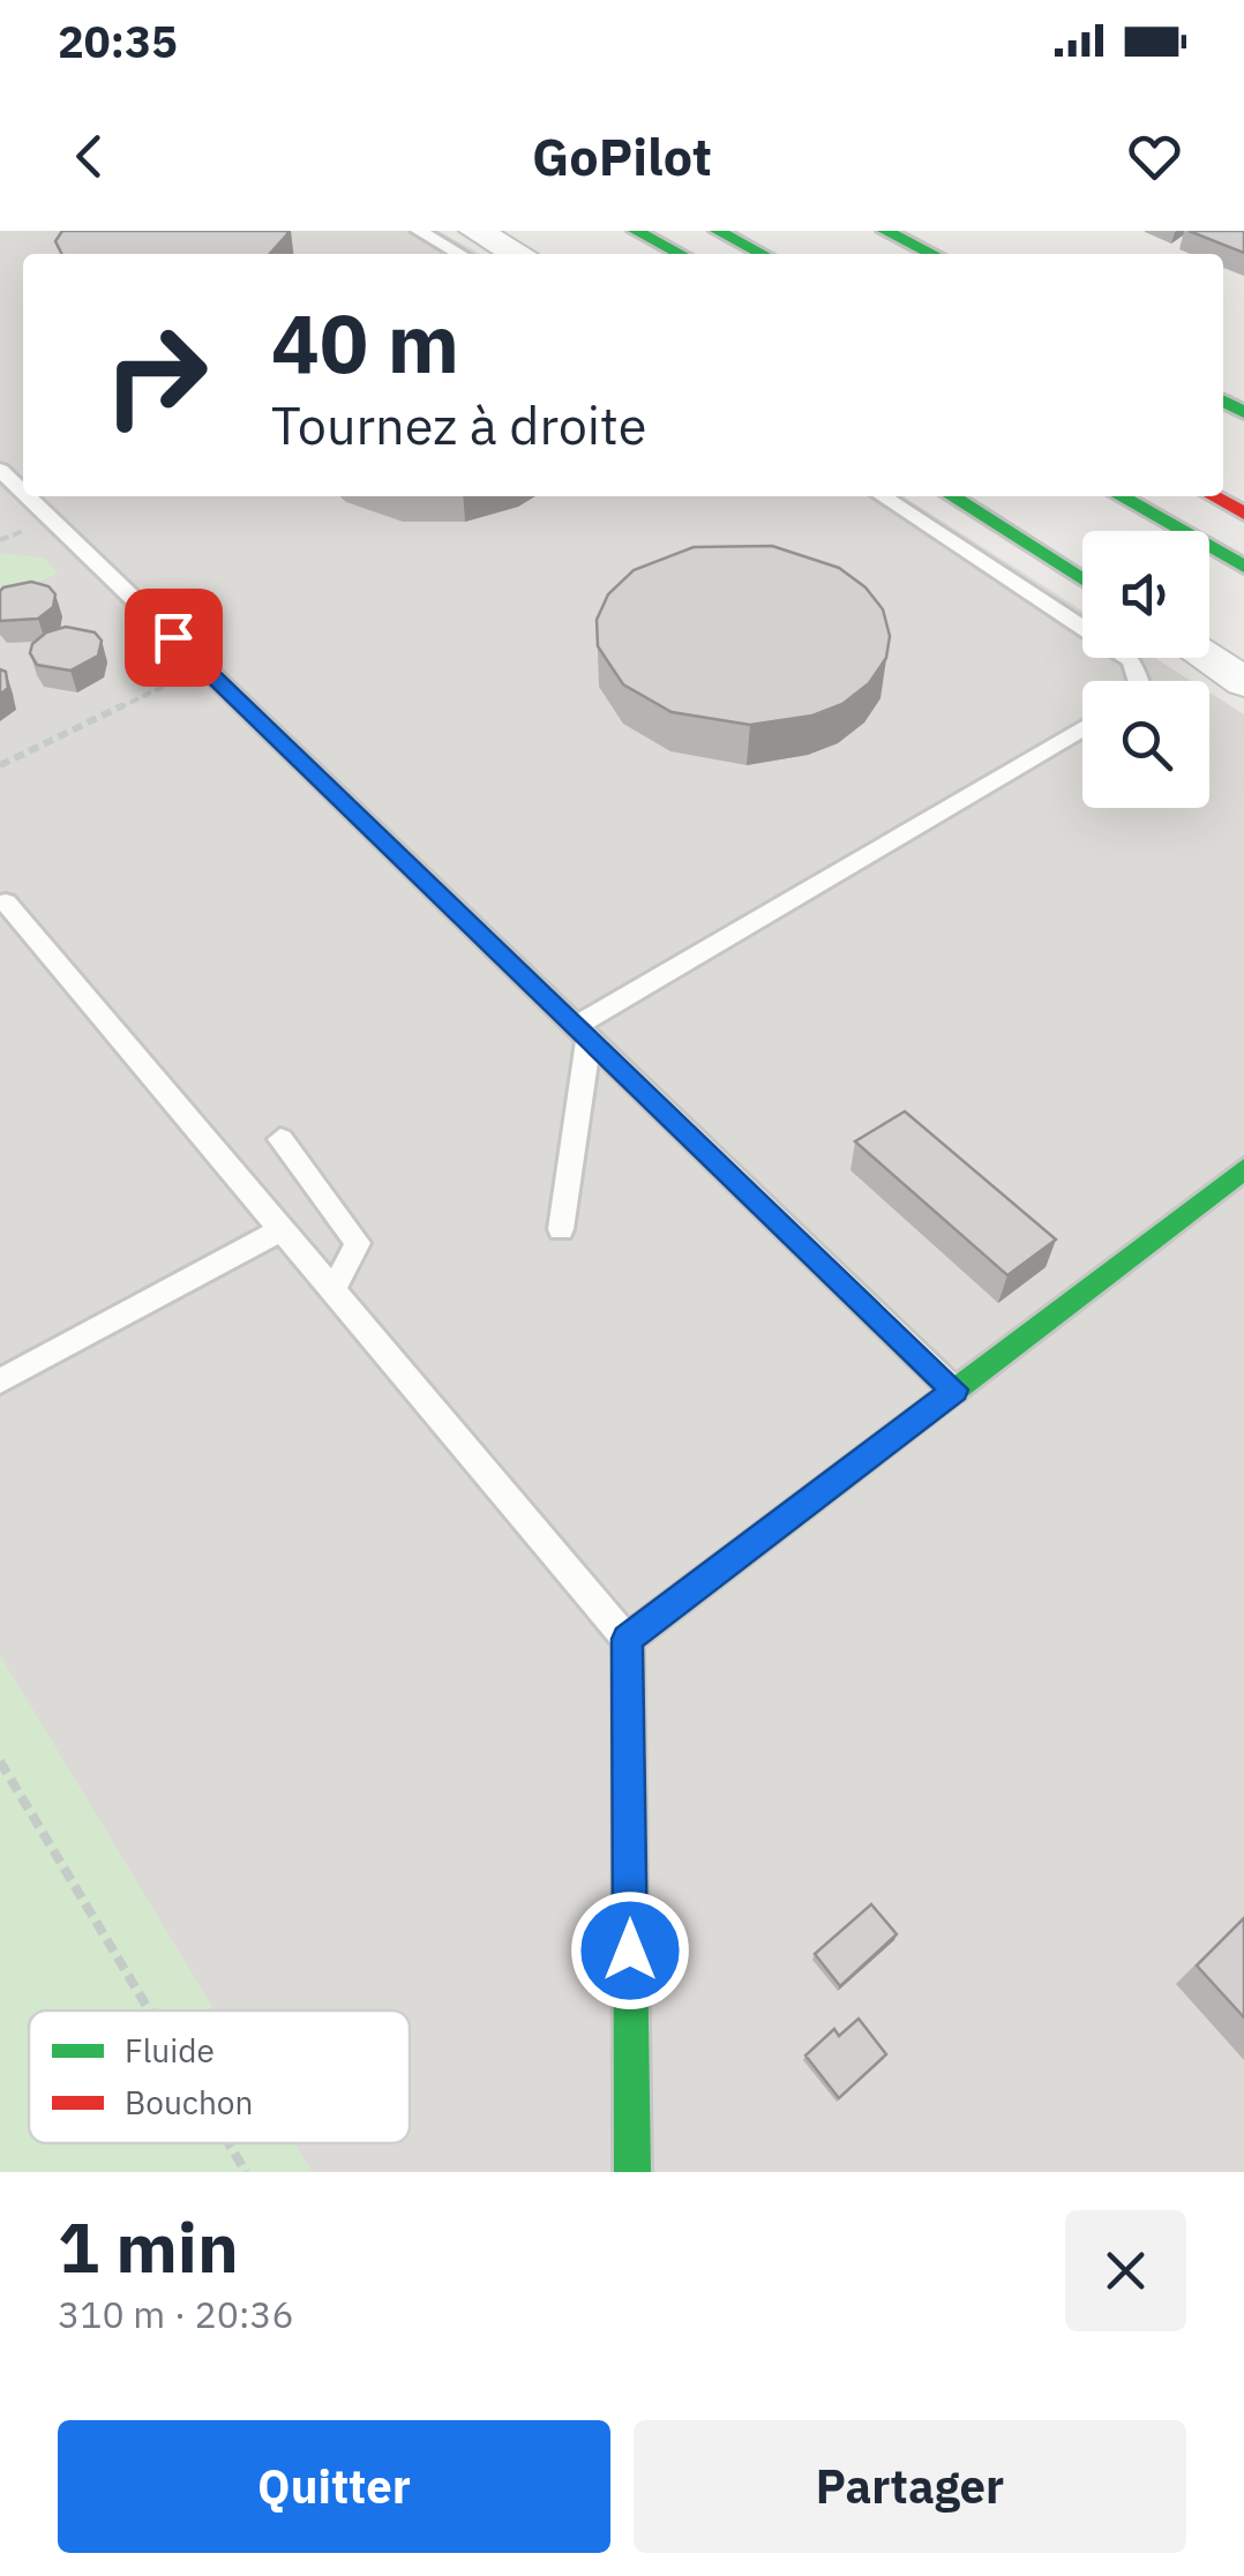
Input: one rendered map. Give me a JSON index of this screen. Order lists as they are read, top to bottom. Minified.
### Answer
{"legend":["Fluide","Bouchon"],"page":{"status":"20:35","header":"GoPilot","turn":["40 m","Tournez à droite"],"heading":["1 min","310 m · 20:36"],"buttons":["Quitter","Partager"]}}
